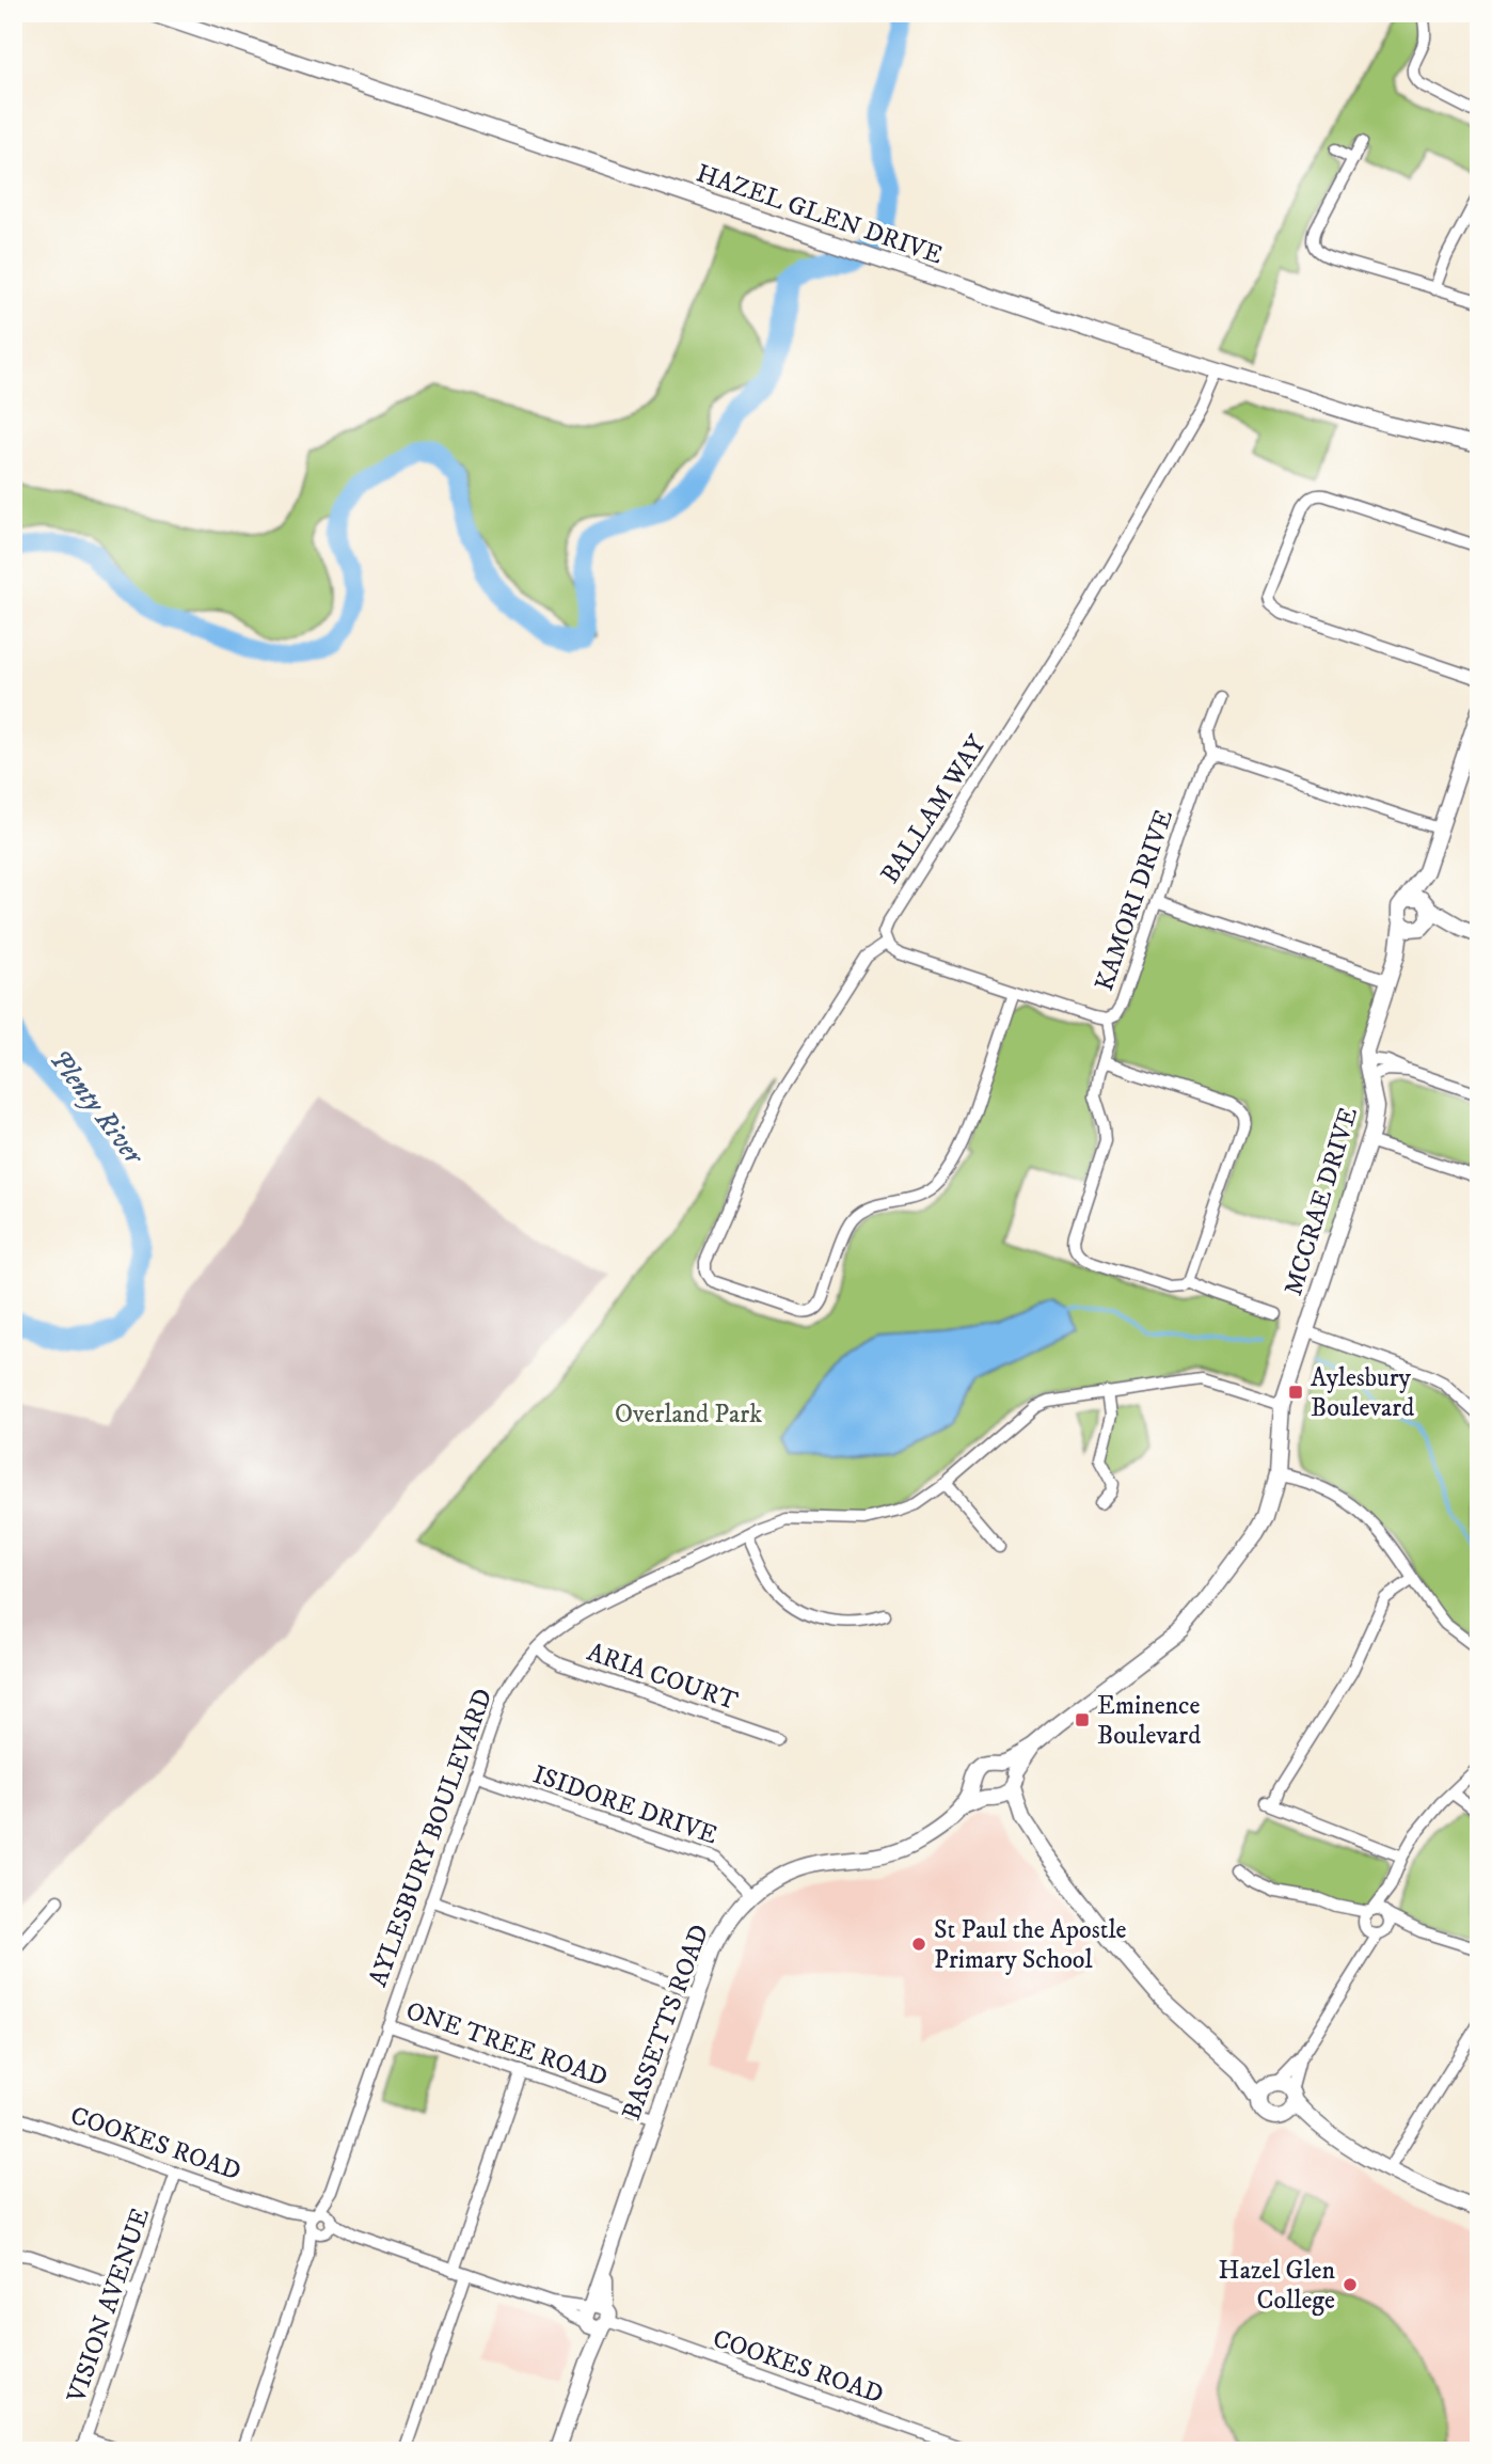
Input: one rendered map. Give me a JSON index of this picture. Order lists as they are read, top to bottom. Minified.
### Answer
{"streets":{"street":["HAZEL GLEN DRIVE","BALLAM WAY","KAMORI DRIVE","MCCRAE DRIVE","ARIA COURT","ISIDORE DRIVE","AYLESBURY BOULEVARD","BASSETTS ROAD","ONE TREE ROAD","COOKES ROAD","VISION AVENUE"]},"crossings":[["HAZEL GLEN DRIVE","BALLAM WAY"],["MCCRAE DRIVE","BASSETTS ROAD"],["ARIA COURT","AYLESBURY BOULEVARD"],["ISIDORE DRIVE","AYLESBURY BOULEVARD"],["ISIDORE DRIVE","BASSETTS ROAD"],["AYLESBURY BOULEVARD","BASSETTS ROAD"],["AYLESBURY BOULEVARD","ONE TREE ROAD"],["AYLESBURY BOULEVARD","COOKES ROAD"],["BASSETTS ROAD","ONE TREE ROAD"],["BASSETTS ROAD","COOKES ROAD"],["COOKES ROAD","VISION AVENUE"]],"water":["Plenty River"],"parks":["Overland Park"],"places":{"transit":["Aylesbury Boulevard","Eminence Boulevard"],"other":["St Paul the Apostle Primary School","Hazel Glen College"]}}
